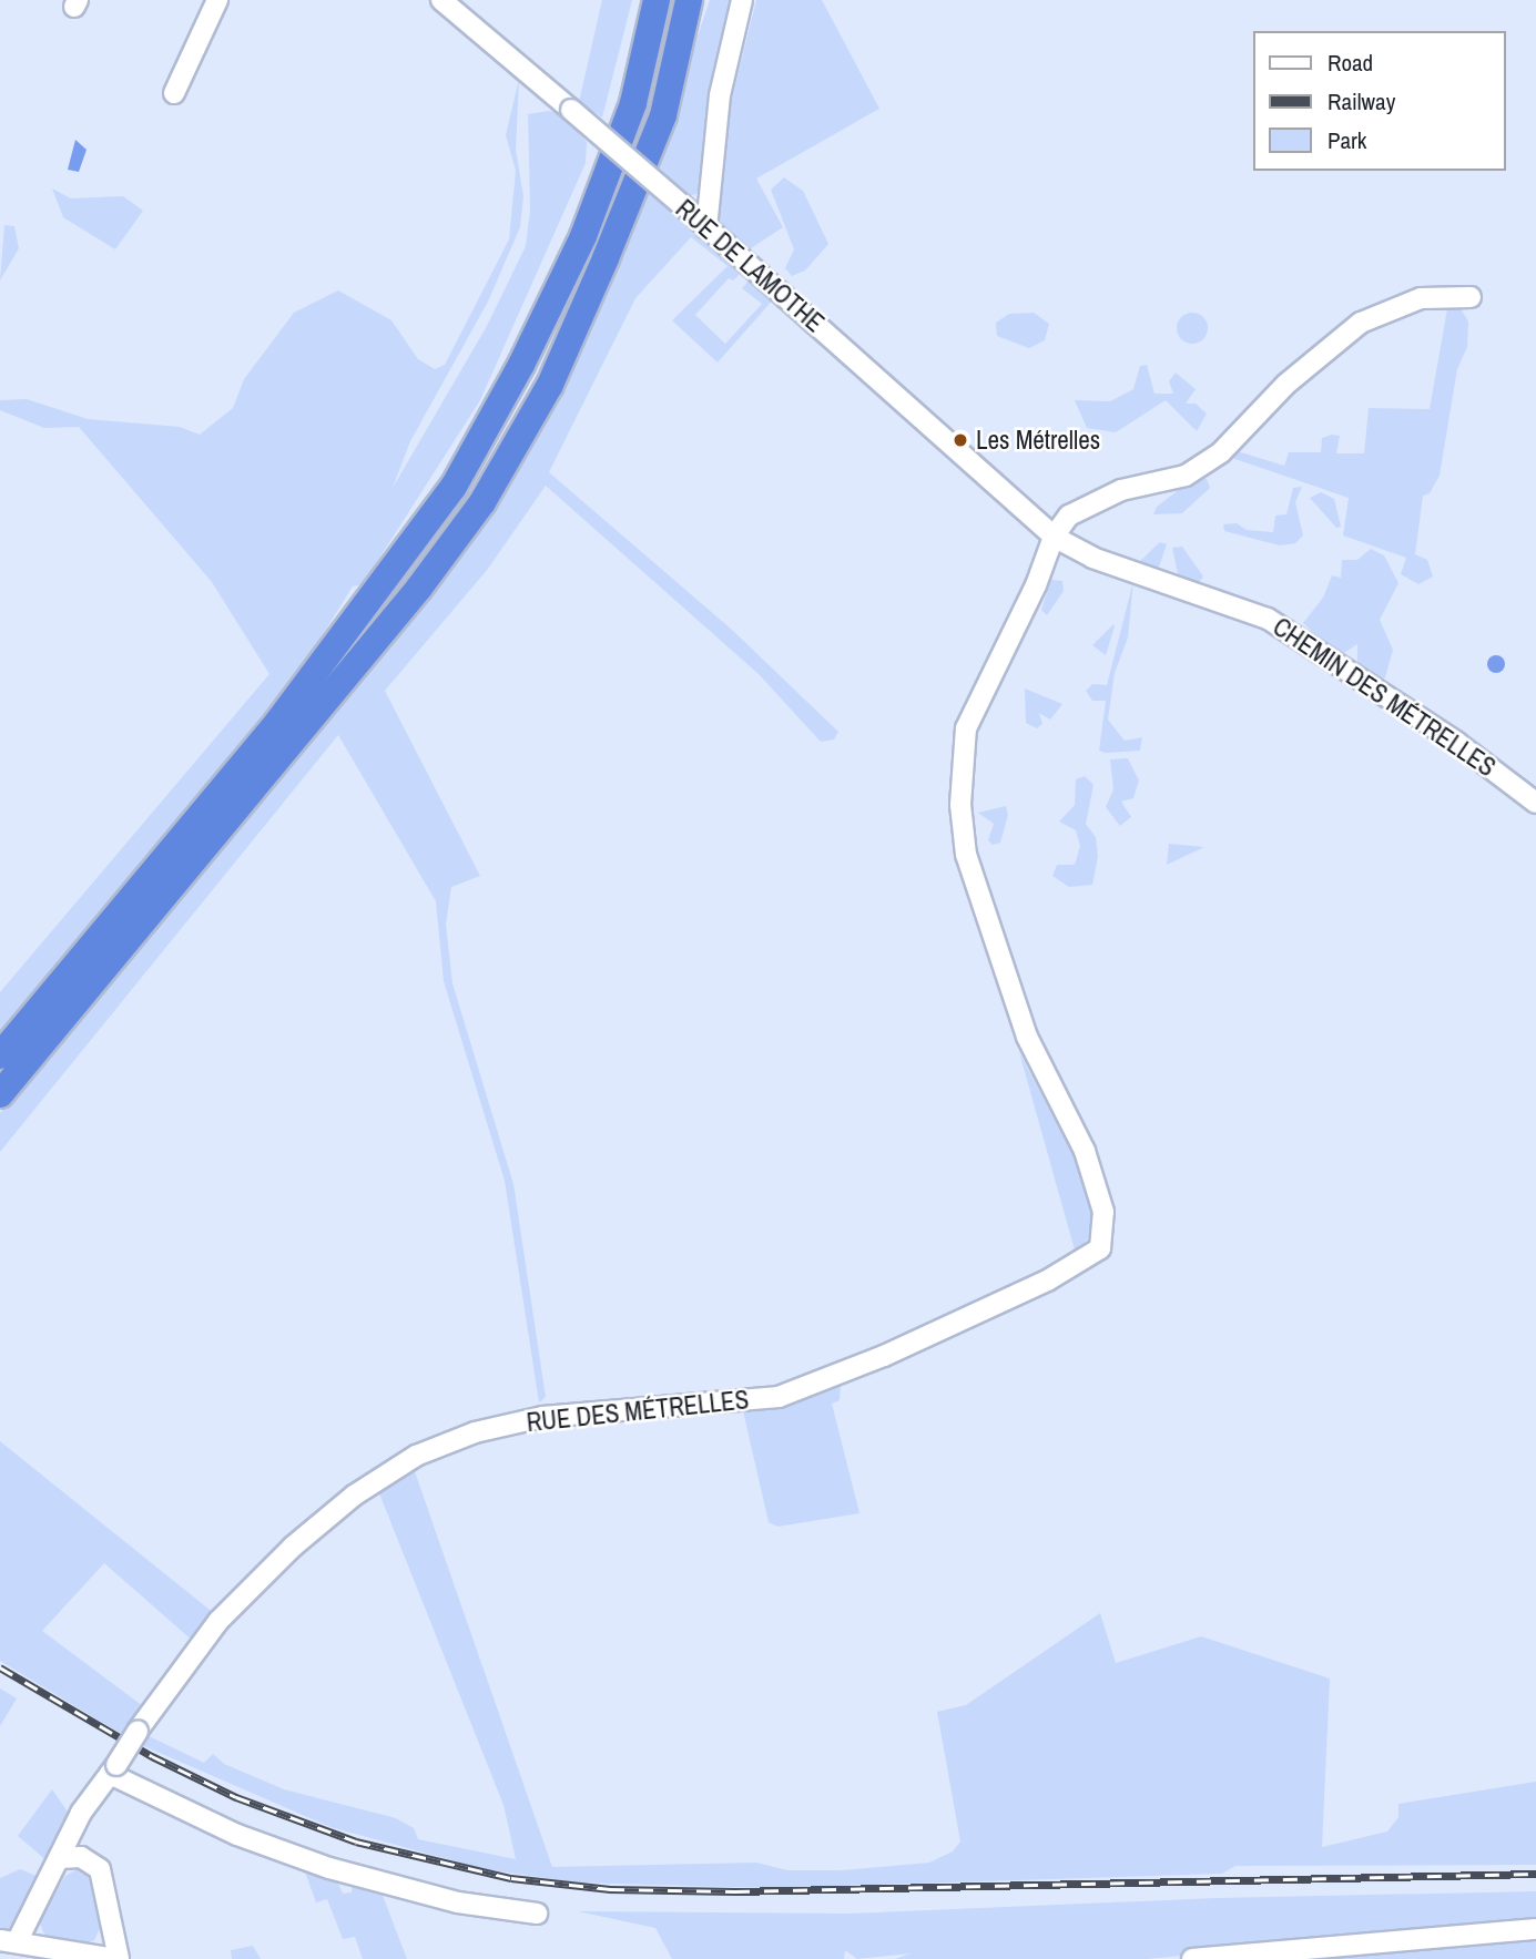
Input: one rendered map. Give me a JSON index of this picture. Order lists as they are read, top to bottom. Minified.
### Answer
{"streets":{"street":["RUE DE LAMOTHE","CHEMIN DES MÉTRELLES","RUE DES MÉTRELLES"]},"crossings":[["RUE DE LAMOTHE","CHEMIN DES MÉTRELLES"],["RUE DE LAMOTHE","RUE DES MÉTRELLES"],["CHEMIN DES MÉTRELLES","RUE DES MÉTRELLES"]],"places":["Les Métrelles"],"legend":["Road","Railway","Park"]}
